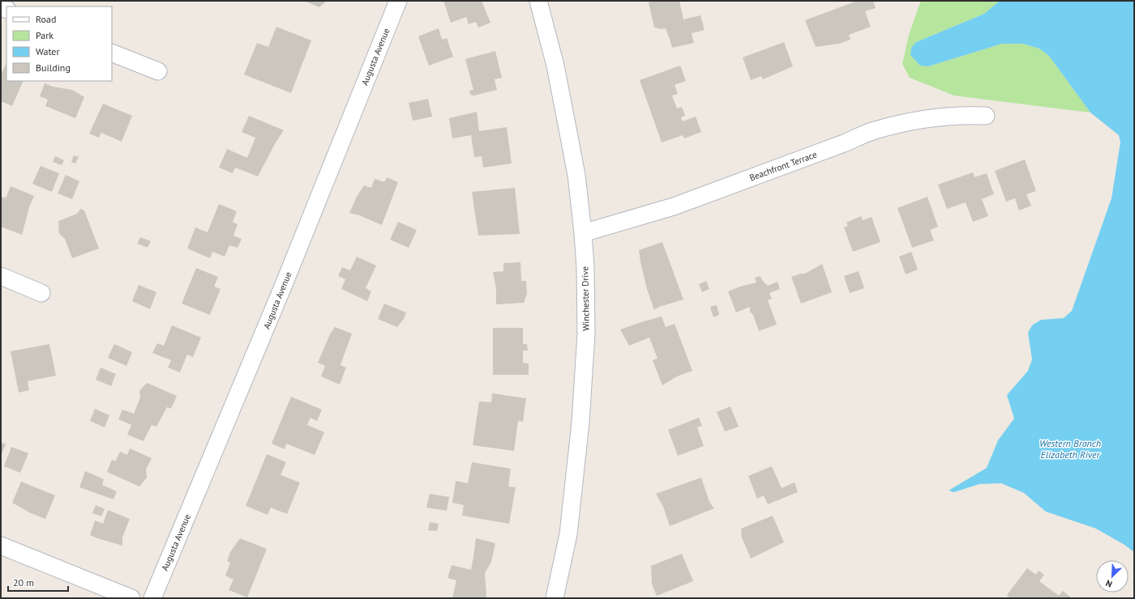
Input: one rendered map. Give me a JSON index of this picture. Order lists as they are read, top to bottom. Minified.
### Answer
{"streets":{"street":["Augusta Avenue","Beachfront Terrace","Winchester Drive"]},"crossings":[["Beachfront Terrace","Winchester Drive"]],"water":["Western Branch Elizabeth River"],"legend":["Road","Park","Water","Building"],"scale_bar":"20 m","north":"bottom left"}
